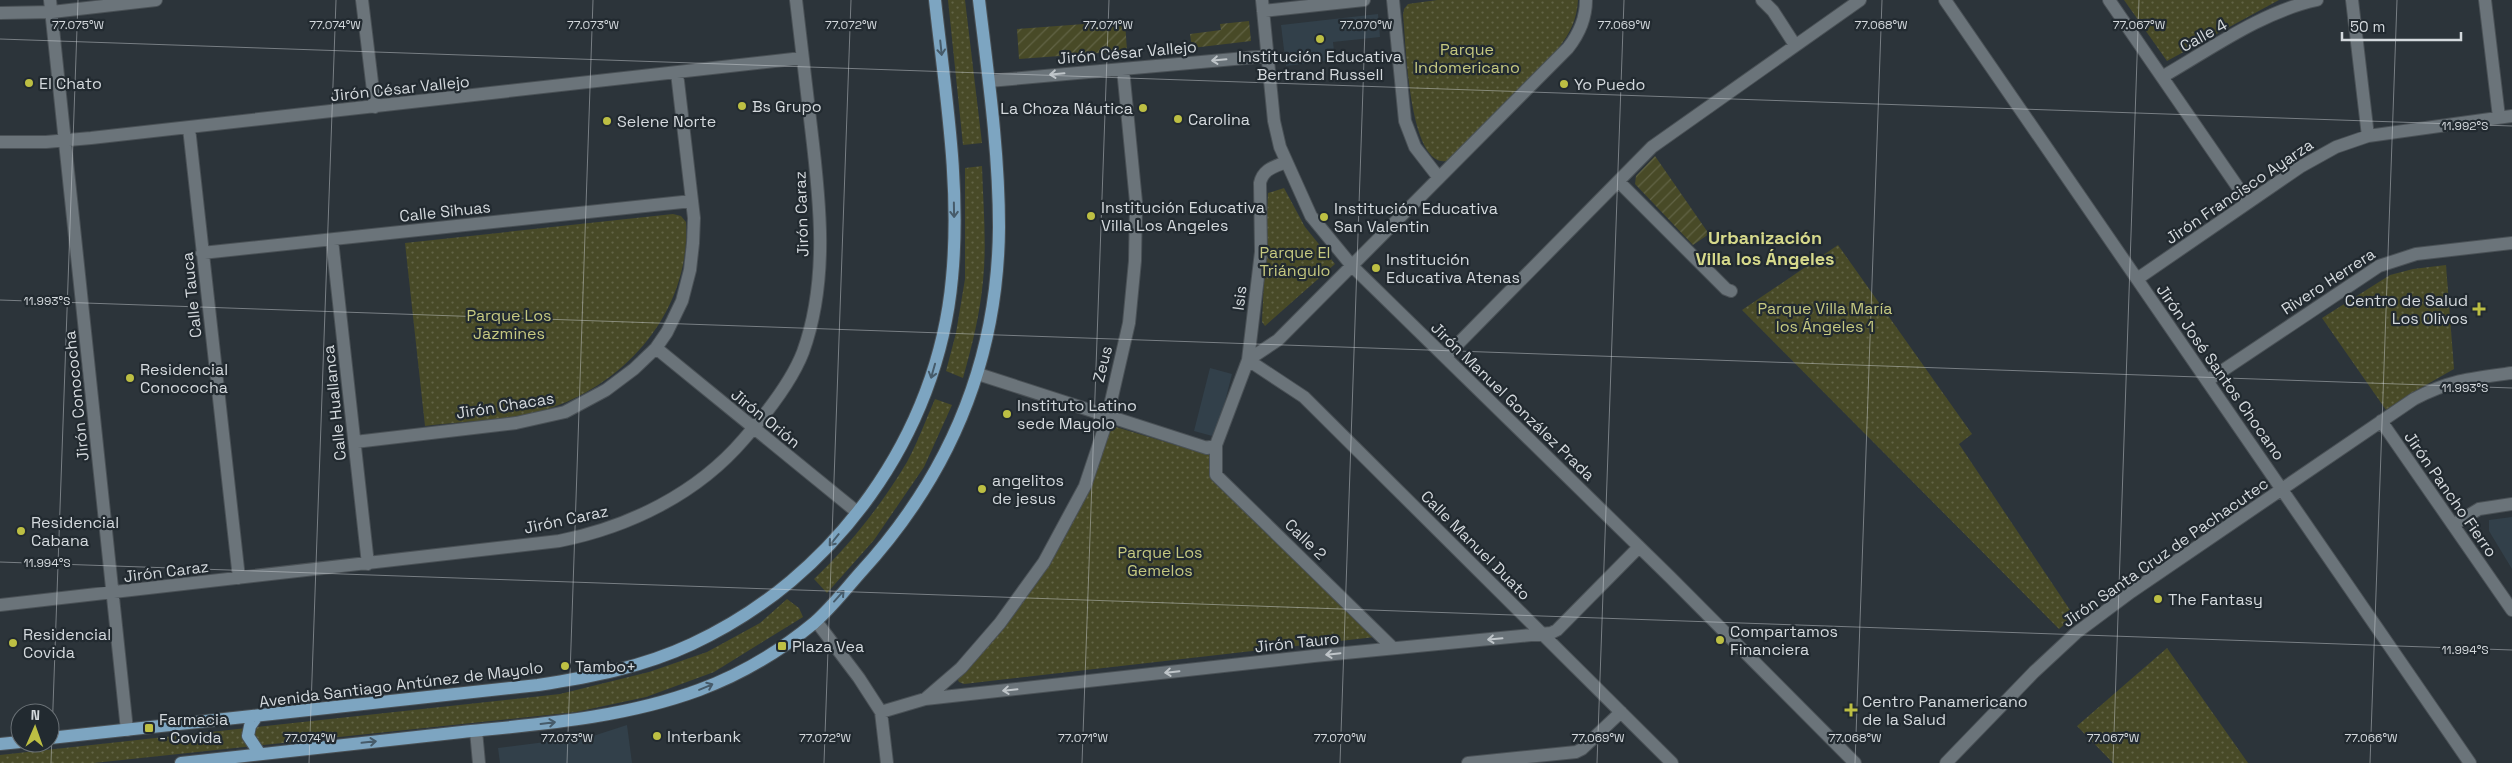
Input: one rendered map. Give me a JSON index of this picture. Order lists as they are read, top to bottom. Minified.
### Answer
{"streets":{"main road":["Avenida Santiago Antúnez de Mayolo"],"street":["Calle 4","Jirón César Vallejo","Jirón Francisco Ayarza","Calle Sihuas","Jirón Caraz","Rivero Herrera","Calle Tauca","Isis","Zeus","Jirón José Santos Chocano","Jirón Conococha","Jirón Manuel González Prada","Calle Huallanca","Jirón Chacas","Jirón Orión","Jirón Pancho Fierro","Calle 2","Calle Manuel Duato","Jirón Santa Cruz de Pachacutec","Jirón Tauro"]},"crossings":[["Jirón César Vallejo","Jirón Caraz"],["Jirón César Vallejo","Calle Tauca"],["Jirón César Vallejo","Zeus"],["Jirón César Vallejo","Jirón Conococha"],["Jirón César Vallejo","Jirón Manuel González Prada"],["Jirón César Vallejo","Jirón Chacas"],["Jirón Francisco Ayarza","Jirón José Santos Chocano"],["Calle Sihuas","Calle Tauca"],["Calle Sihuas","Calle Huallanca"],["Calle Sihuas","Jirón Chacas"],["Jirón Caraz","Calle Tauca"],["Jirón Caraz","Jirón Conococha"],["Jirón Caraz","Calle Huallanca"],["Jirón Caraz","Jirón Orión"],["Rivero Herrera","Jirón José Santos Chocano"],["Isis","Jirón Manuel González Prada"],["Isis","Calle 2"],["Isis","Calle Manuel Duato"],["Zeus","Jirón Tauro"],["Jirón José Santos Chocano","Jirón Santa Cruz de Pachacutec"],["Jirón Conococha","Avenida Santiago Antúnez de Mayolo"],["Jirón Manuel González Prada","Jirón Tauro"],["Calle Huallanca","Jirón Chacas"],["Jirón Chacas","Jirón Orión"],["Jirón Orión","Avenida Santiago Antúnez de Mayolo"],["Jirón Pancho Fierro","Jirón Santa Cruz de Pachacutec"],["Calle 2","Jirón Tauro"],["Calle Manuel Duato","Jirón Tauro"]],"one_way":["Jirón Tauro","Avenida Santiago Antúnez de Mayolo"],"districts":["Urbanización Villa los Ángeles"],"parks":["Parque Indomericano","Parque El Triángulo","Parque Villa María los Ángeles 1","Parque Los Jazmines","Parque Los Gemelos"],"places":{"other":["Institución Educativa Bertrand Russell","El Chato","Yo Puedo","Bs Grupo","La Choza Náutica","Carolina","Selene Norte","Institución Educativa Villa Los Angeles","Institución Educativa San Valentin","Institución Educativa Atenas","Residencial Conococha","Instituto Latino sede Mayolo","angelitos de jesus","Residencial Cabana","The Fantasy","Compartamos Financiera","Residencial Covida","Tambo+","Interbank"],"health":["Centro de Salud Los Olivos","Centro Panamericano de la Salud"],"transit":["Plaza Vea","Farmacia - Covida"]},"scale_bar":"50 m","north":"top","coordinates":["77.075°W","77.074°W","77.073°W","77.072°W","77.071°W","77.070°W","77.069°W","77.068°W","77.067°W","11.992°S","11.993°S","11.994°S","77.066°W"]}
